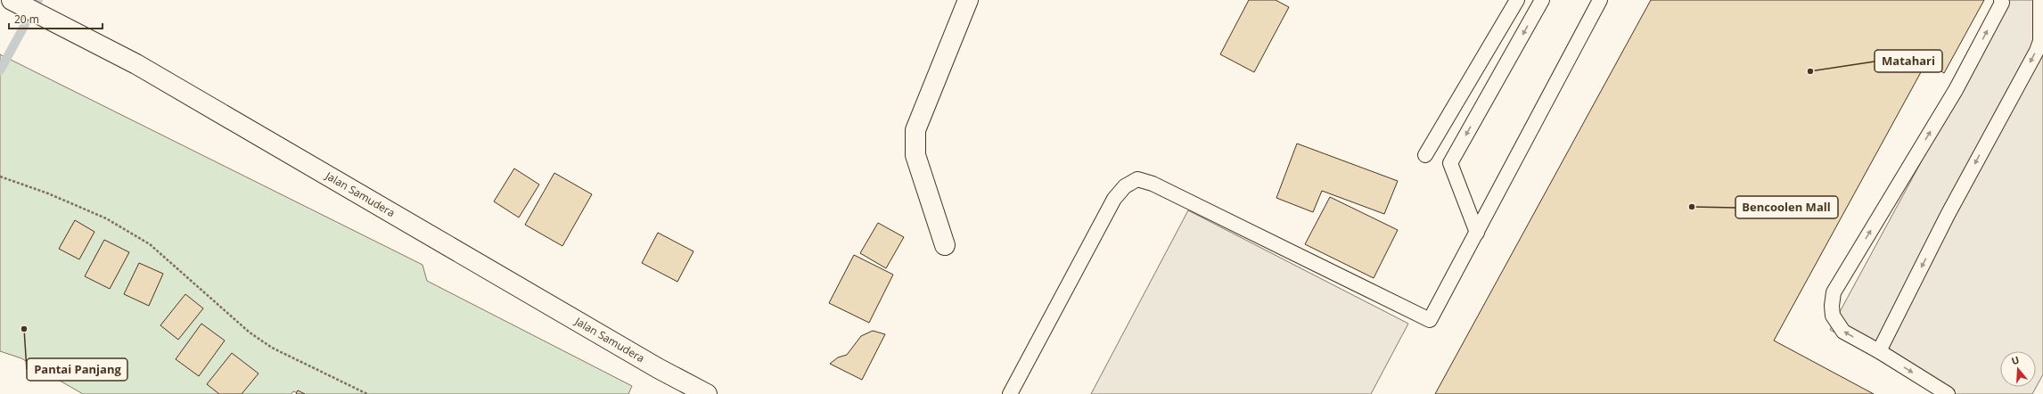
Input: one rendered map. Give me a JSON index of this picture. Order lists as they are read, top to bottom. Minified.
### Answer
{"streets":{"main road":["Jalan Samudera"]},"places":["Matahari","Bencoolen Mall","Pantai Panjang"],"scale_bar":"20 m","north":"top"}
